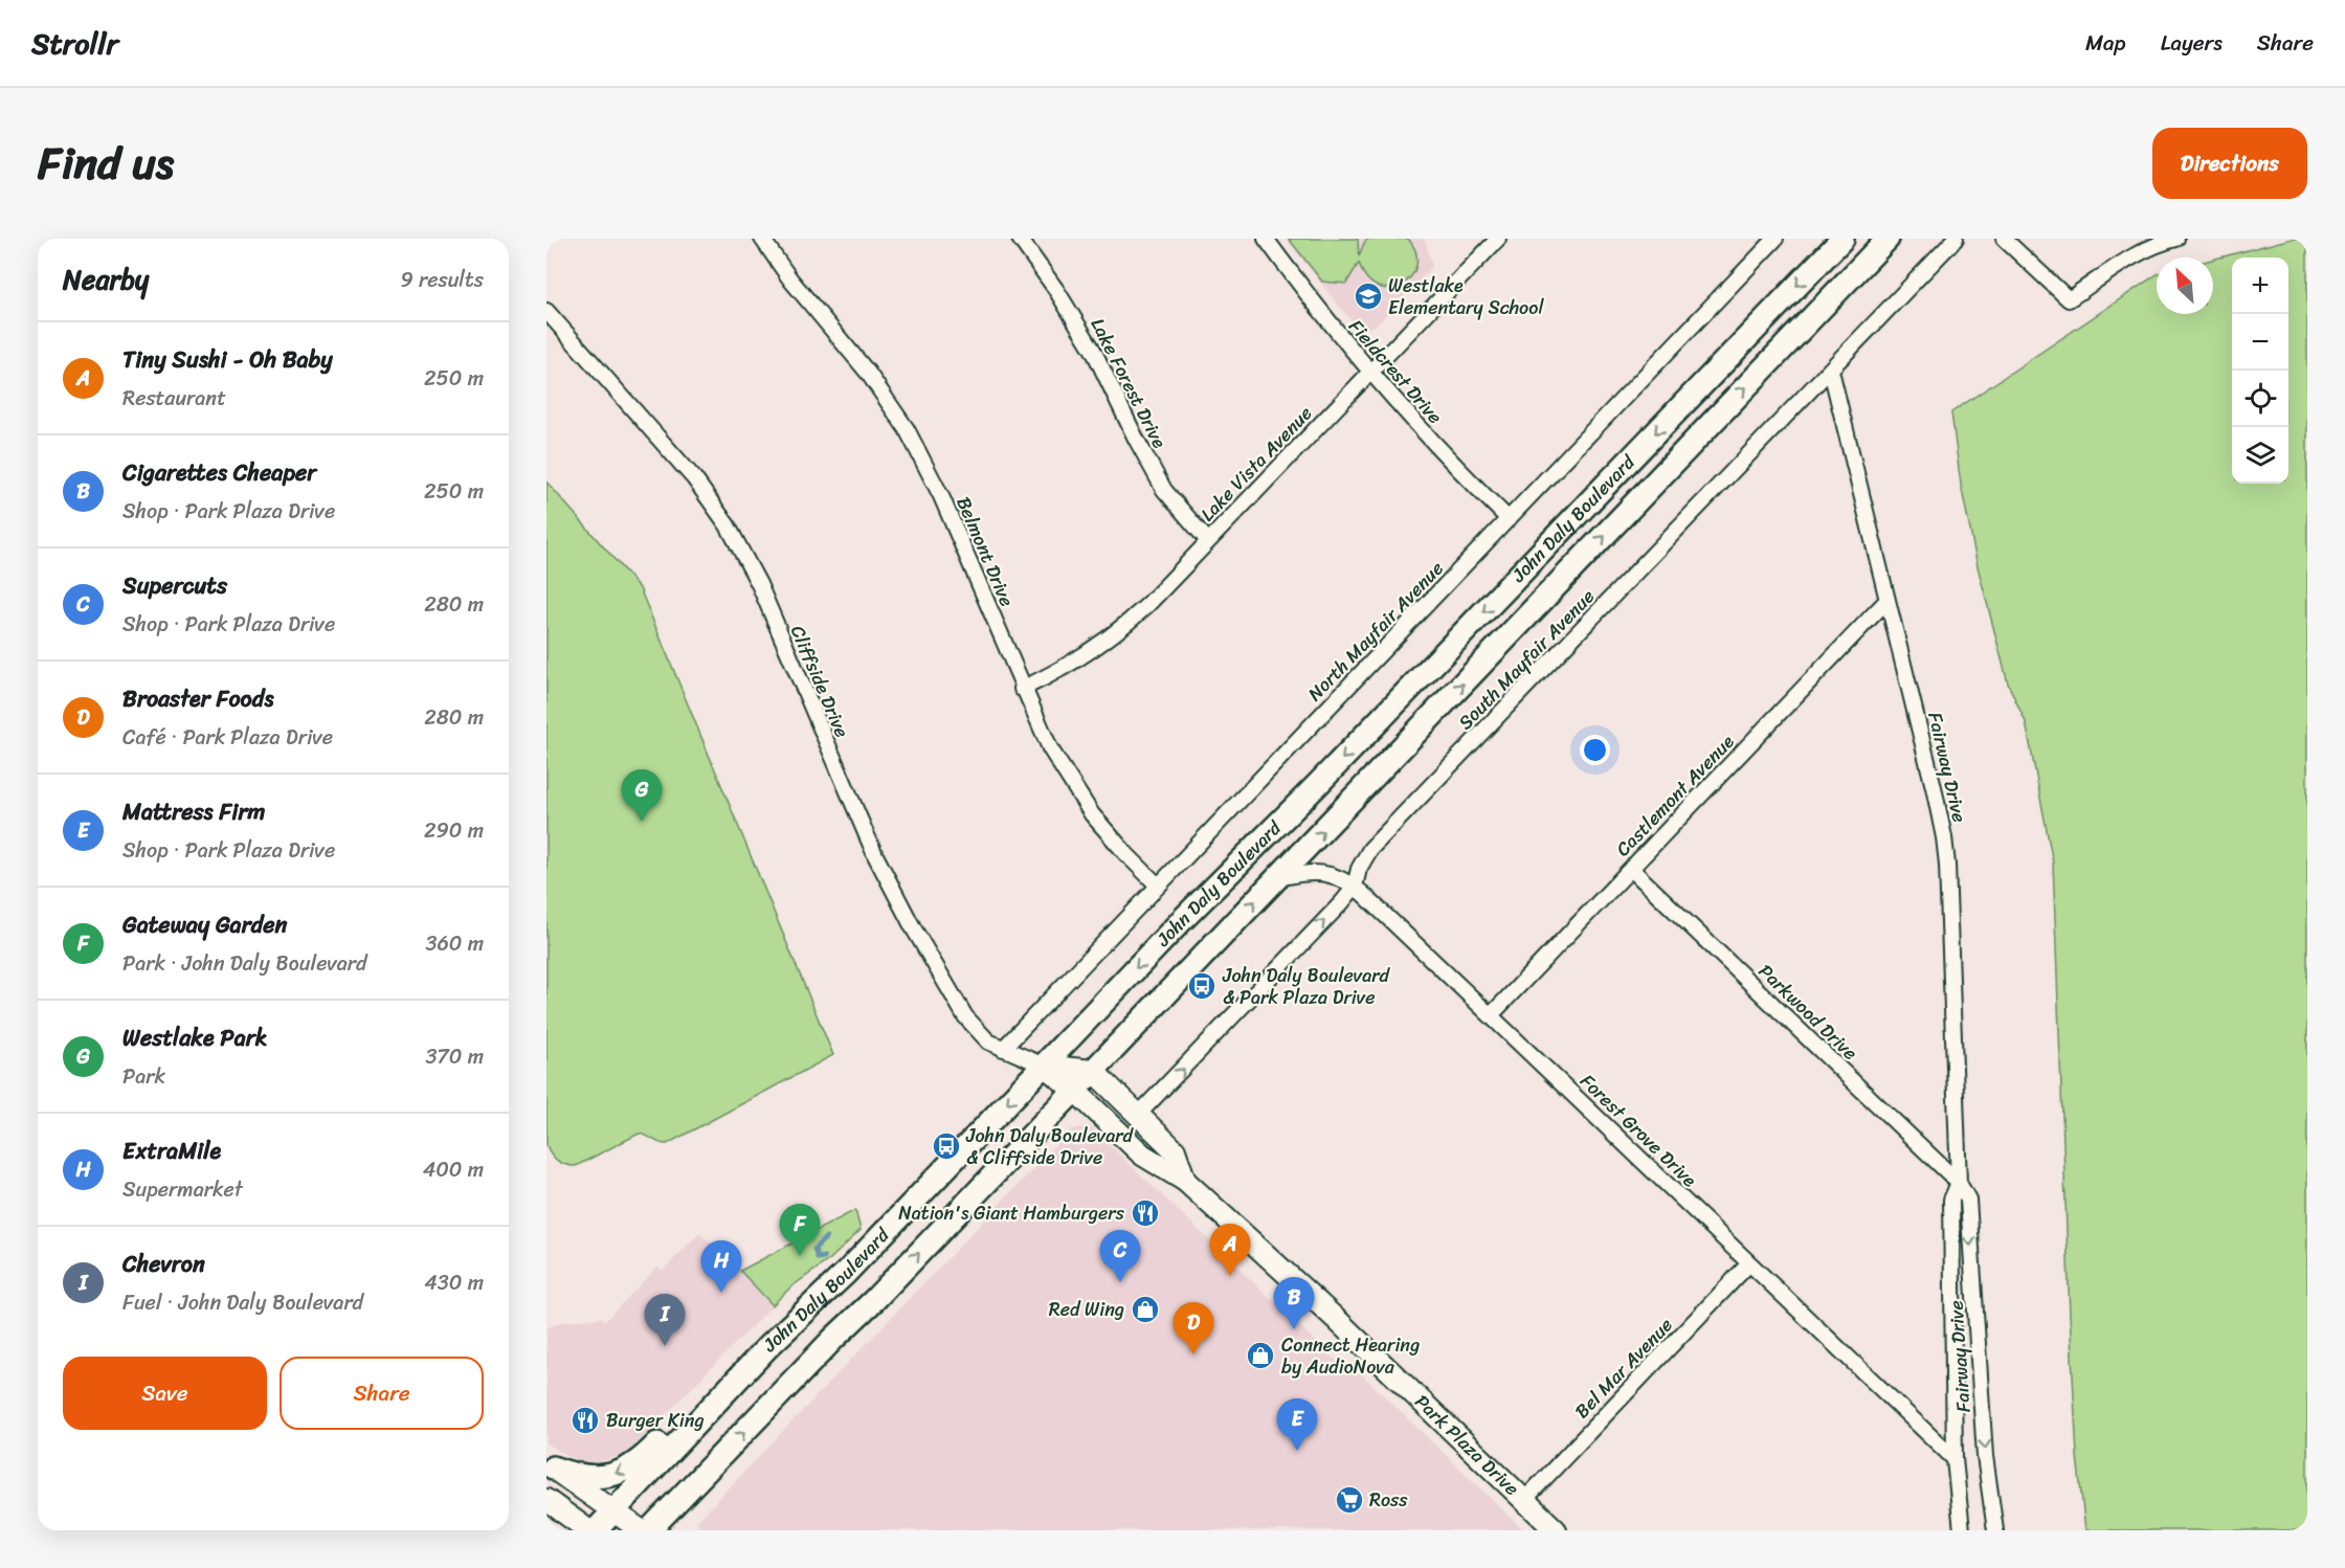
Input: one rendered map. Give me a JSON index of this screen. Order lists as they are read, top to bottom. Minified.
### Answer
{"streets":{"main road":["John Daly Boulevard"],"street":["Fieldcrest Drive","Lake Forest Drive","Lake Vista Avenue","Belmont Drive","North Mayfair Avenue","South Mayfair Avenue","Cliffside Drive","Fairway Drive","Castlemont Avenue","Parkwood Drive","Forest Grove Drive","Bel Mar Avenue","Park Plaza Drive"]},"crossings":[["Fieldcrest Drive","Lake Vista Avenue"],["Fieldcrest Drive","North Mayfair Avenue"],["Lake Forest Drive","Lake Vista Avenue"],["Lake Vista Avenue","Belmont Drive"],["John Daly Boulevard","Cliffside Drive"],["John Daly Boulevard","Forest Grove Drive"],["John Daly Boulevard","Park Plaza Drive"],["Belmont Drive","North Mayfair Avenue"],["North Mayfair Avenue","Cliffside Drive"],["South Mayfair Avenue","Fairway Drive"],["South Mayfair Avenue","Forest Grove Drive"],["South Mayfair Avenue","Park Plaza Drive"],["Cliffside Drive","Park Plaza Drive"],["Fairway Drive","Castlemont Avenue"],["Fairway Drive","Parkwood Drive"],["Fairway Drive","Forest Grove Drive"],["Castlemont Avenue","Parkwood Drive"],["Castlemont Avenue","Forest Grove Drive"],["Forest Grove Drive","Bel Mar Avenue"],["Bel Mar Avenue","Park Plaza Drive"]],"places":{"school or university":["Westlake Elementary School"],"bus stop":["John Daly Boulevard & Park Plaza Drive","John Daly Boulevard & Cliffside Drive"],"restaurant":["Nation's Giant Hamburgers","Burger King"],"shop":["Red Wing","Connect Hearing by AudioNova"],"supermarket":["Ross"]},"north":"top left","page":{"header":"Strollr","nav":["Map","Layers","Share"],"title":"Find us","buttons":["Directions",["Save","Share"]],"heading":["Nearby","9 results"],"map_buttons":["+","−"],"list":[{"mark":"A","name":"Tiny Sushi - Oh Baby","note":"Restaurant","value":"250 m"},{"mark":"B","name":"Cigarettes Cheaper","note":"Shop · Park Plaza Drive","value":"250 m"},{"mark":"C","name":"Supercuts","note":"Shop · Park Plaza Drive","value":"280 m"},{"mark":"D","name":"Broaster Foods","note":"Café · Park Plaza Drive","value":"280 m"},{"mark":"E","name":"Mattress Firm","note":"Shop · Park Plaza Drive","value":"290 m"},{"mark":"F","name":"Gateway Garden","note":"Park · John Daly Boulevard","value":"360 m"},{"mark":"G","name":"Westlake Park","note":"Park","value":"370 m"},{"mark":"H","name":"ExtraMile","note":"Supermarket","value":"400 m"},{"mark":"I","name":"Chevron","note":"Fuel · John Daly Boulevard","value":"430 m"}],"pins":["G","F","A","C","H","B","I","D","E"]}}
